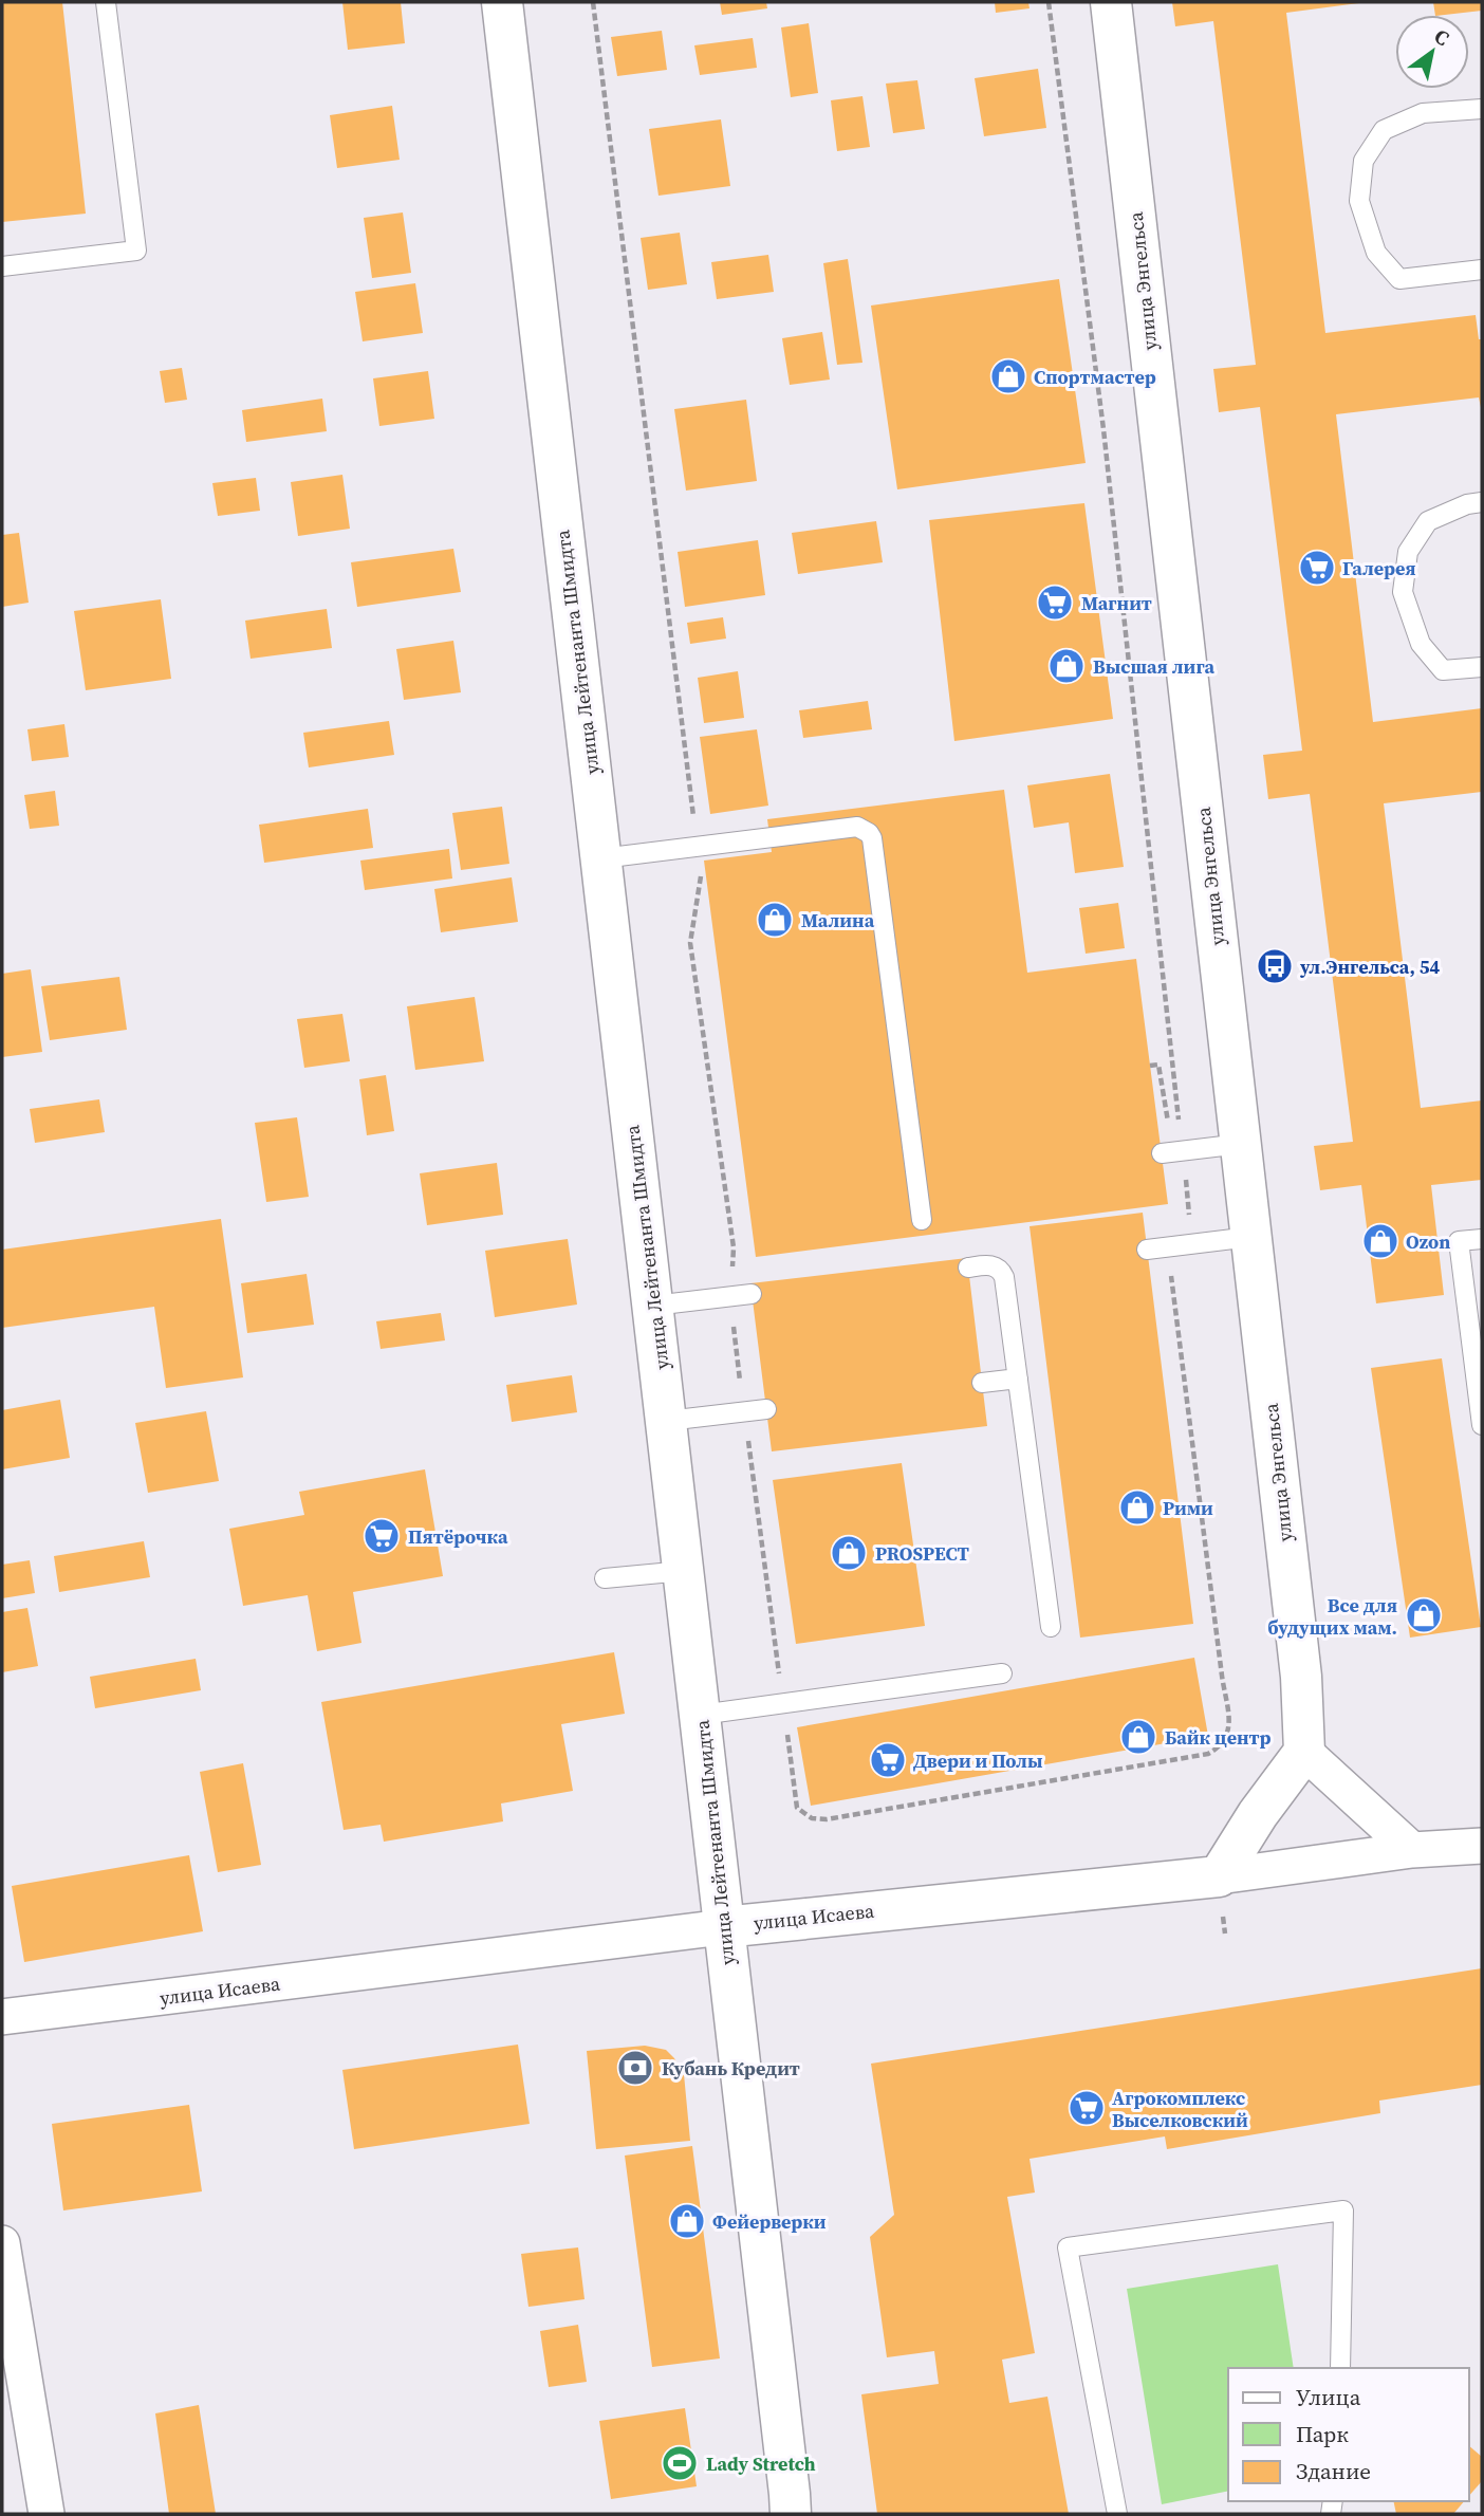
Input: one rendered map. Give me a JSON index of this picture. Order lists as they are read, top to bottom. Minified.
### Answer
{"streets":{"street":["улица Энгельса","улица Лейтенанта Шмидта","улица Исаева"]},"crossings":[["улица Лейтенанта Шмидта","улица Исаева"]],"places":{"shop":["Спортмастер","Высшая лига","Малина","Ozon","Рими","PROSPECT","Все для будущих мам.","Байк центр","Фейерверки"],"supermarket":["Галерея","Магнит","Пятёрочка","Двери и Полы","Агрокомплекс Выселковский"],"bus stop":["ул.Энгельса, 54"],"bank":["Кубань Кредит"],"sports":["Lady Stretch"]},"legend":["Улица","Парк","Здание"],"north":"top right"}
